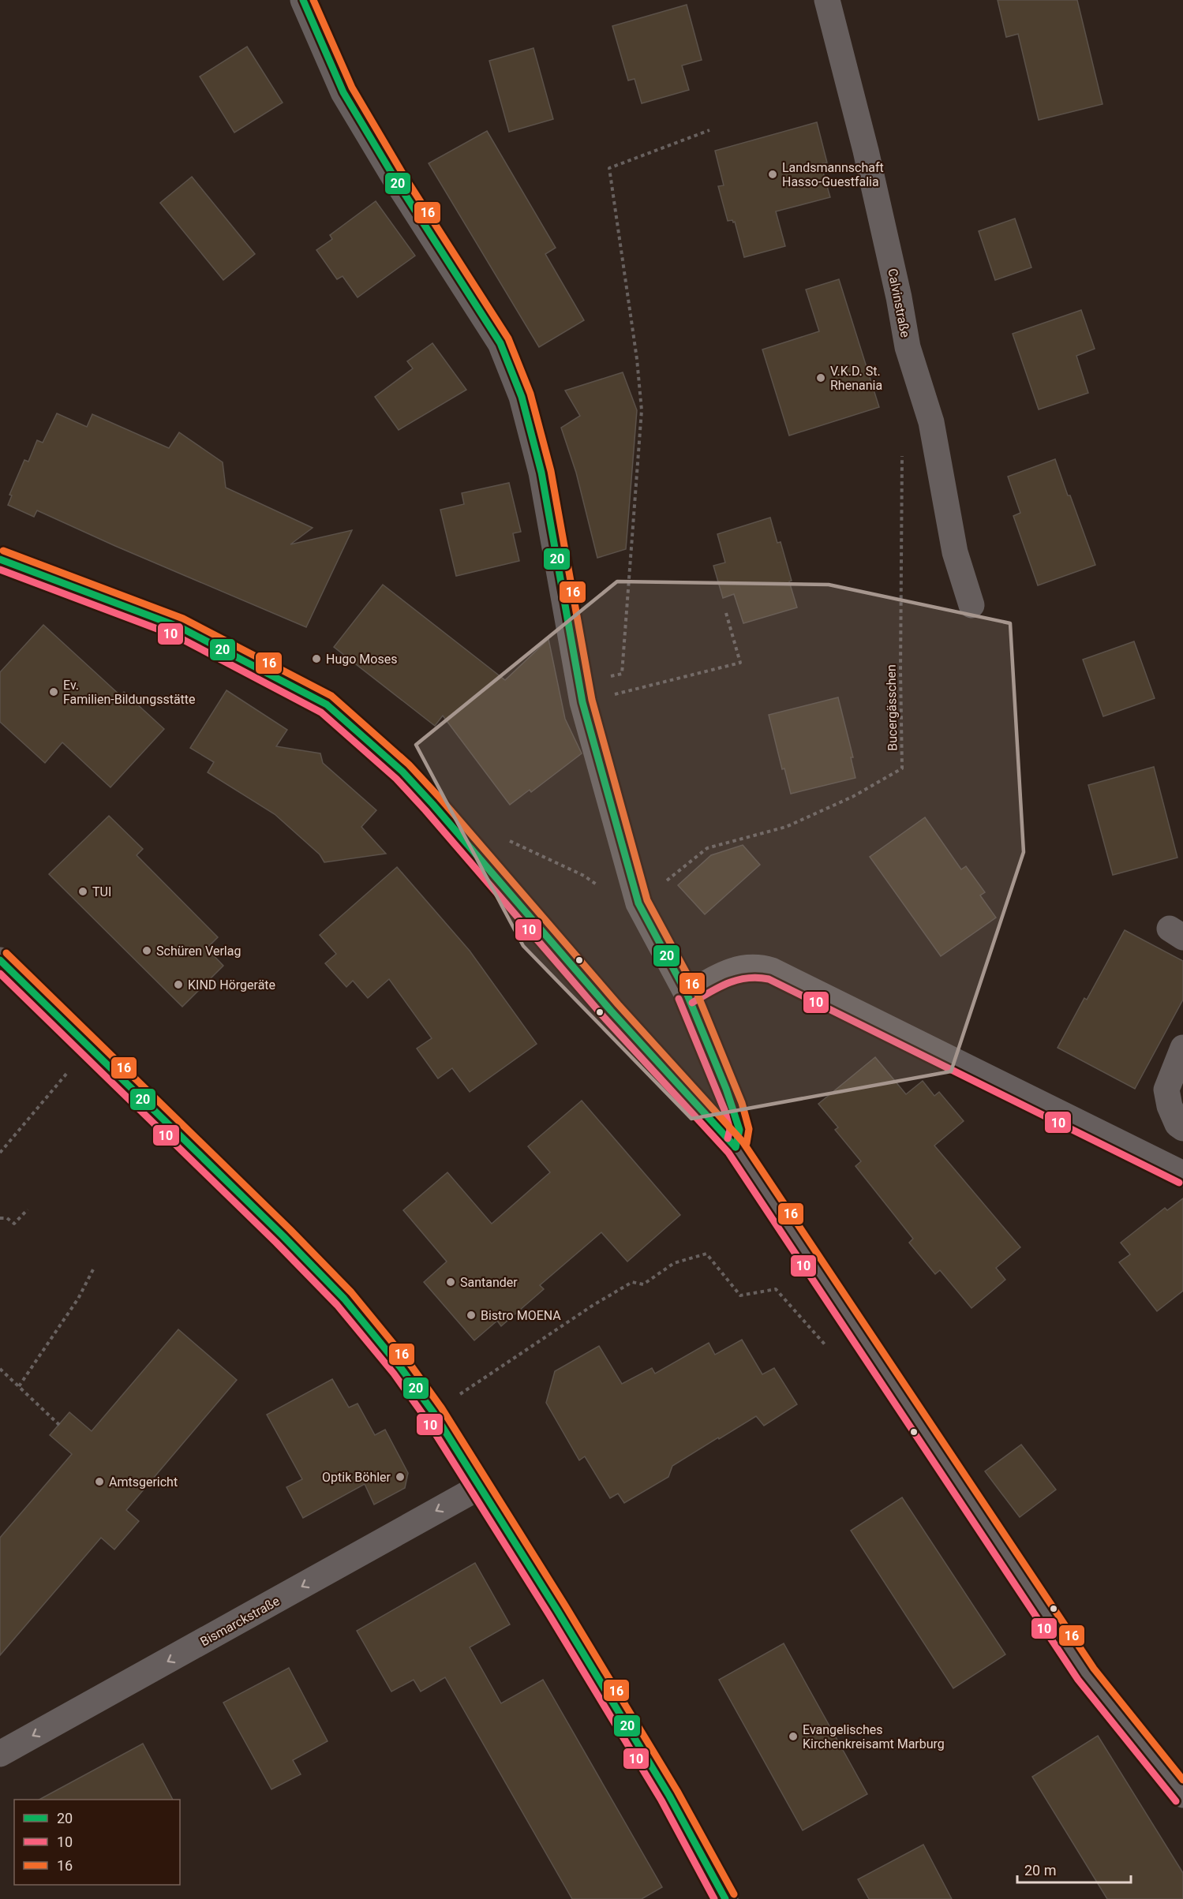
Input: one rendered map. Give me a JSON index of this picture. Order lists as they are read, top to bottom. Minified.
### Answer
{"streets":{"street":["Calvinstraße","Bismarckstraße"],"path":["Bucergässchen"]},"one_way":["Bismarckstraße"],"places":["Landsmannschaft Hasso-Guestfalia","V.K.D. St. Rhenania","Hugo Moses","Ev. Familien-Bildungsstätte","TUI","Schüren Verlag","KIND Hörgeräte","Santander","Bistro MOENA","Optik Böhler","Amtsgericht","Evangelisches Kirchenkreisamt Marburg"],"lines":["transit line 20","transit line 16","transit line 10"],"legend":["20","10","16"],"scale_bar":"20 m"}
